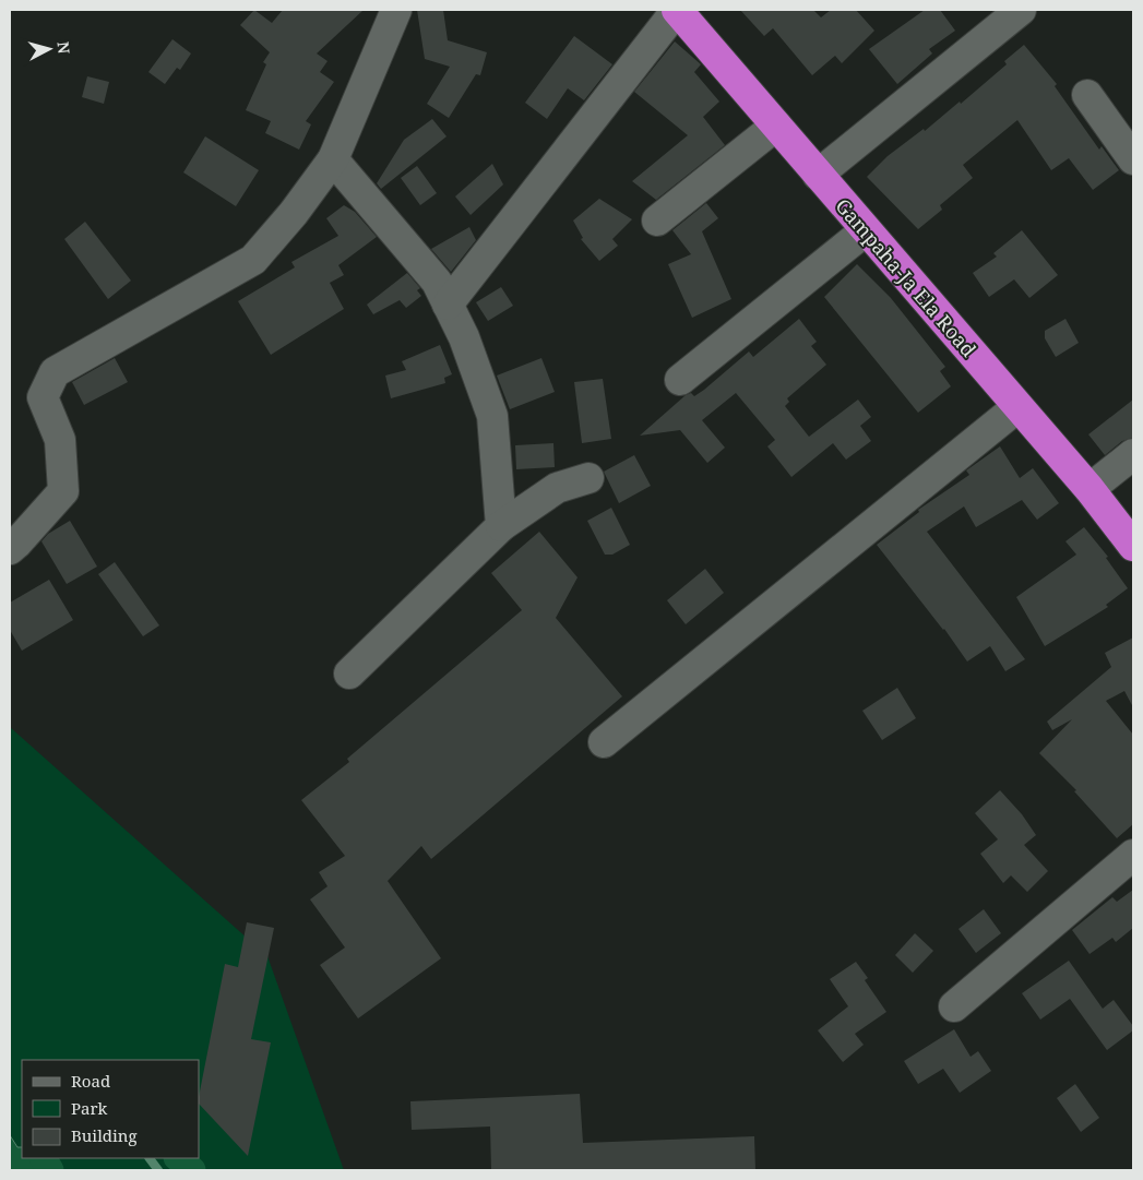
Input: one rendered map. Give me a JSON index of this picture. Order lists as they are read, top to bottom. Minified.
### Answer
{"streets":{"highway":["Gampaha-Ja Ela Road"]},"legend":["Road","Park","Building"],"north":"right"}
